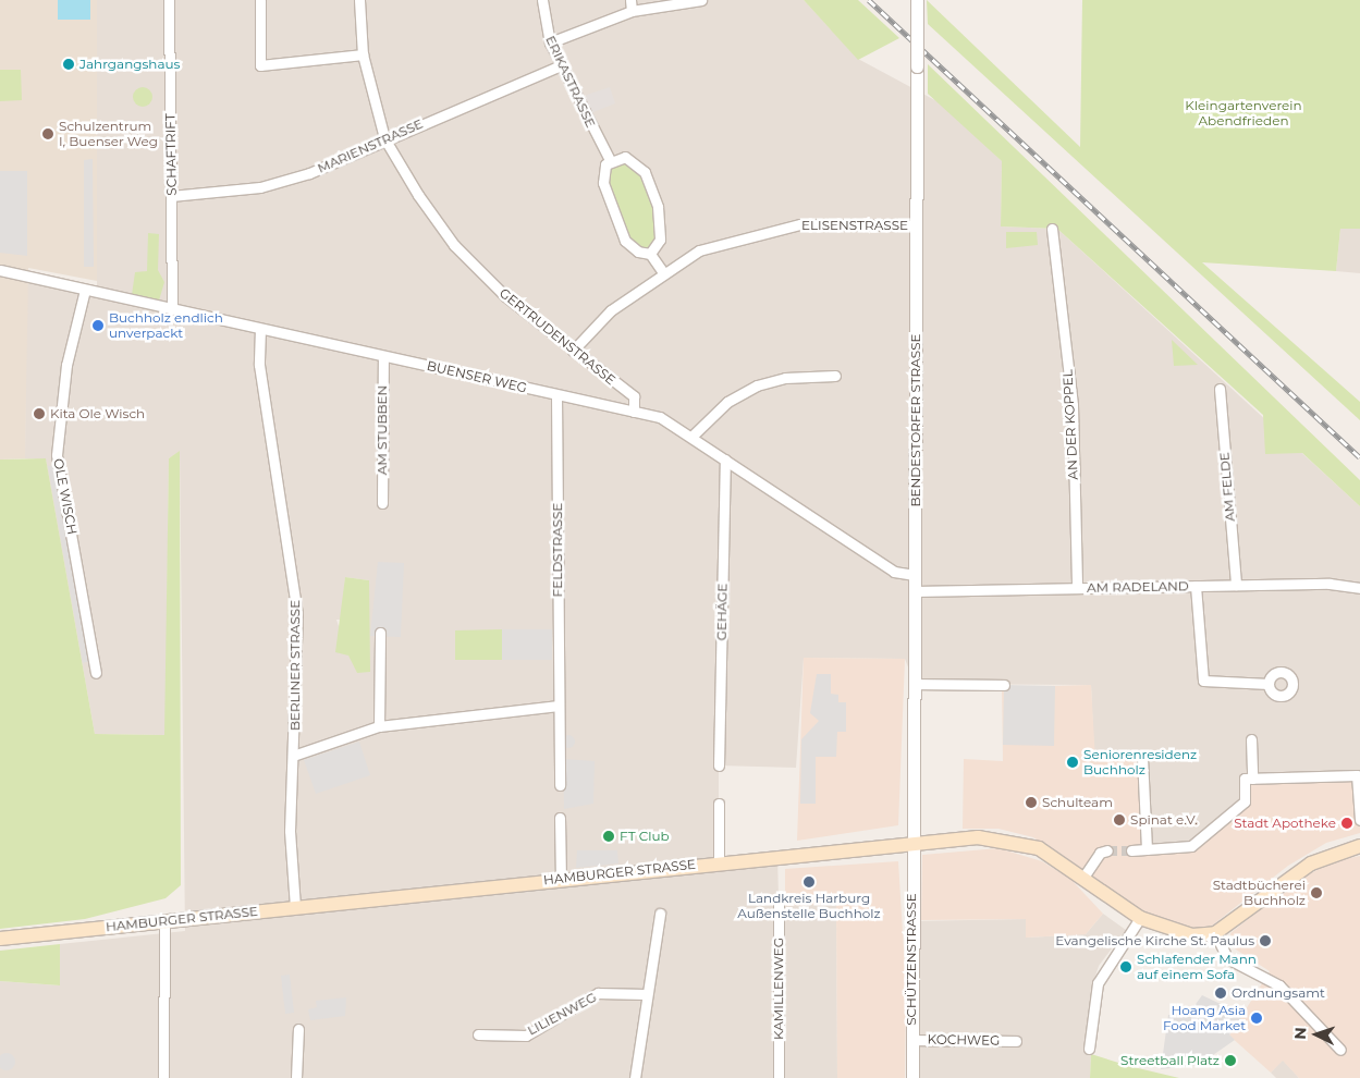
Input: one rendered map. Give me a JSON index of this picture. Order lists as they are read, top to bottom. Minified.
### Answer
{"streets":{"main road":["HAMBURGER STRASSE"],"street":["ERIKASTRASSE","MARIENSTRASSE","SCHAFTRIFT","ELISENSTRASSE","GERTRUDENSTRASSE","BUENSER WEG","BENDESTORFER STRASSE","AN DER KOPPEL","AM STUBBEN","AM FELDE","OLE WISCH","FELDSTRASSE","AM RADELAND","GEHÄGE","BERLINER STRASSE","SCHÜTZENSTRASSE","KAMILLENWEG","LILIENWEG","KOCHWEG"]},"crossings":[["ERIKASTRASSE","MARIENSTRASSE"],["MARIENSTRASSE","SCHAFTRIFT"],["MARIENSTRASSE","GERTRUDENSTRASSE"],["SCHAFTRIFT","BUENSER WEG"],["ELISENSTRASSE","GERTRUDENSTRASSE"],["ELISENSTRASSE","BENDESTORFER STRASSE"],["GERTRUDENSTRASSE","BUENSER WEG"],["BUENSER WEG","BENDESTORFER STRASSE"],["BUENSER WEG","AM STUBBEN"],["BUENSER WEG","OLE WISCH"],["BUENSER WEG","FELDSTRASSE"],["BUENSER WEG","GEHÄGE"],["BUENSER WEG","BERLINER STRASSE"],["BENDESTORFER STRASSE","AM RADELAND"],["BENDESTORFER STRASSE","HAMBURGER STRASSE"],["BENDESTORFER STRASSE","SCHÜTZENSTRASSE"],["AN DER KOPPEL","AM RADELAND"],["AM FELDE","AM RADELAND"],["BERLINER STRASSE","HAMBURGER STRASSE"],["HAMBURGER STRASSE","SCHÜTZENSTRASSE"],["SCHÜTZENSTRASSE","KOCHWEG"]],"parks":["Kleingartenverein Abendfrieden"],"places":["Jahrgangshaus","Schulzentrum I, Buenser Weg","Buchholz endlich unverpackt","Kita Ole Wisch","Seniorenresidenz Buchholz","Schulteam","Spinat e.V.","Stadt Apotheke","FT Club","Landkreis Harburg Außenstelle Buchholz","Stadtbücherei Buchholz","Evangelische Kirche St. Paulus","Schlafender Mann auf einem Sofa","Ordnungsamt","Hoang Asia Food Market","Streetball Platz"],"north":"left"}
